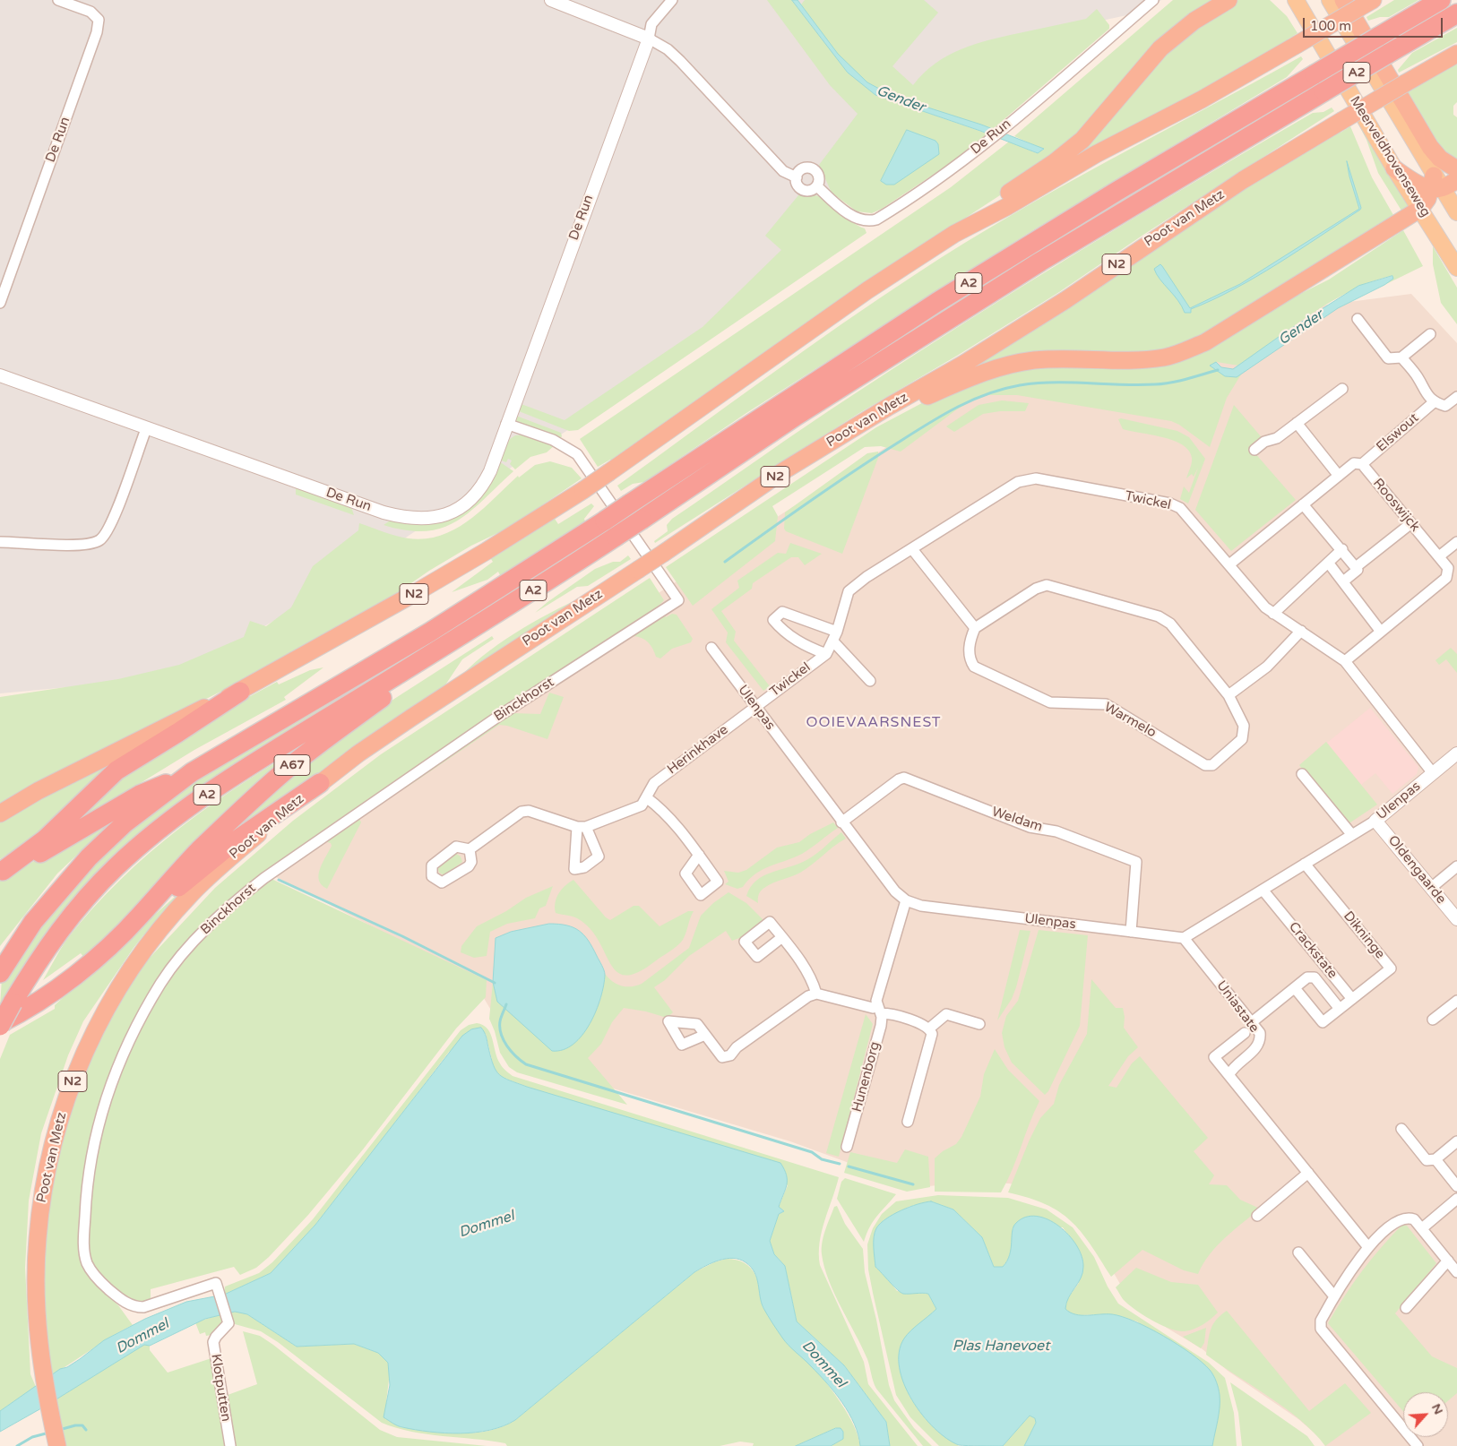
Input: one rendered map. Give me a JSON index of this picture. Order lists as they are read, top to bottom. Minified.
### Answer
{"streets":{"highway":["A2","Poot van Metz","N2","A67"],"main road":["Meerveldhovenseweg"],"street":["De Run","Elswout","Twickel","Rooswijck","Binckhorst","Ulenpas","Warmelo","Herinkhave","Weldam","Oldengaarde","Dikninge","Crackstate","Uniastate","Hunenborg","Klotputten"]},"crossings":[["A2","N2"],["A2","A67"],["De Run","Binckhorst"],["Meerveldhovenseweg","N2"],["Poot van Metz","N2"],["Poot van Metz","A67"],["Elswout","Rooswijck"],["Twickel","Rooswijck"],["Twickel","Ulenpas"],["Twickel","Herinkhave"],["Binckhorst","Klotputten"],["Ulenpas","Herinkhave"],["Ulenpas","Weldam"],["Ulenpas","Oldengaarde"],["Ulenpas","Dikninge"],["Ulenpas","Crackstate"],["Ulenpas","Uniastate"],["Ulenpas","Hunenborg"],["Dikninge","Crackstate"],["Crackstate","Uniastate"]],"districts":["OOIEVAARSNEST"],"water":["Gender","Dommel","Plas Hanevoet"],"scale_bar":"100 m","north":"top right"}
